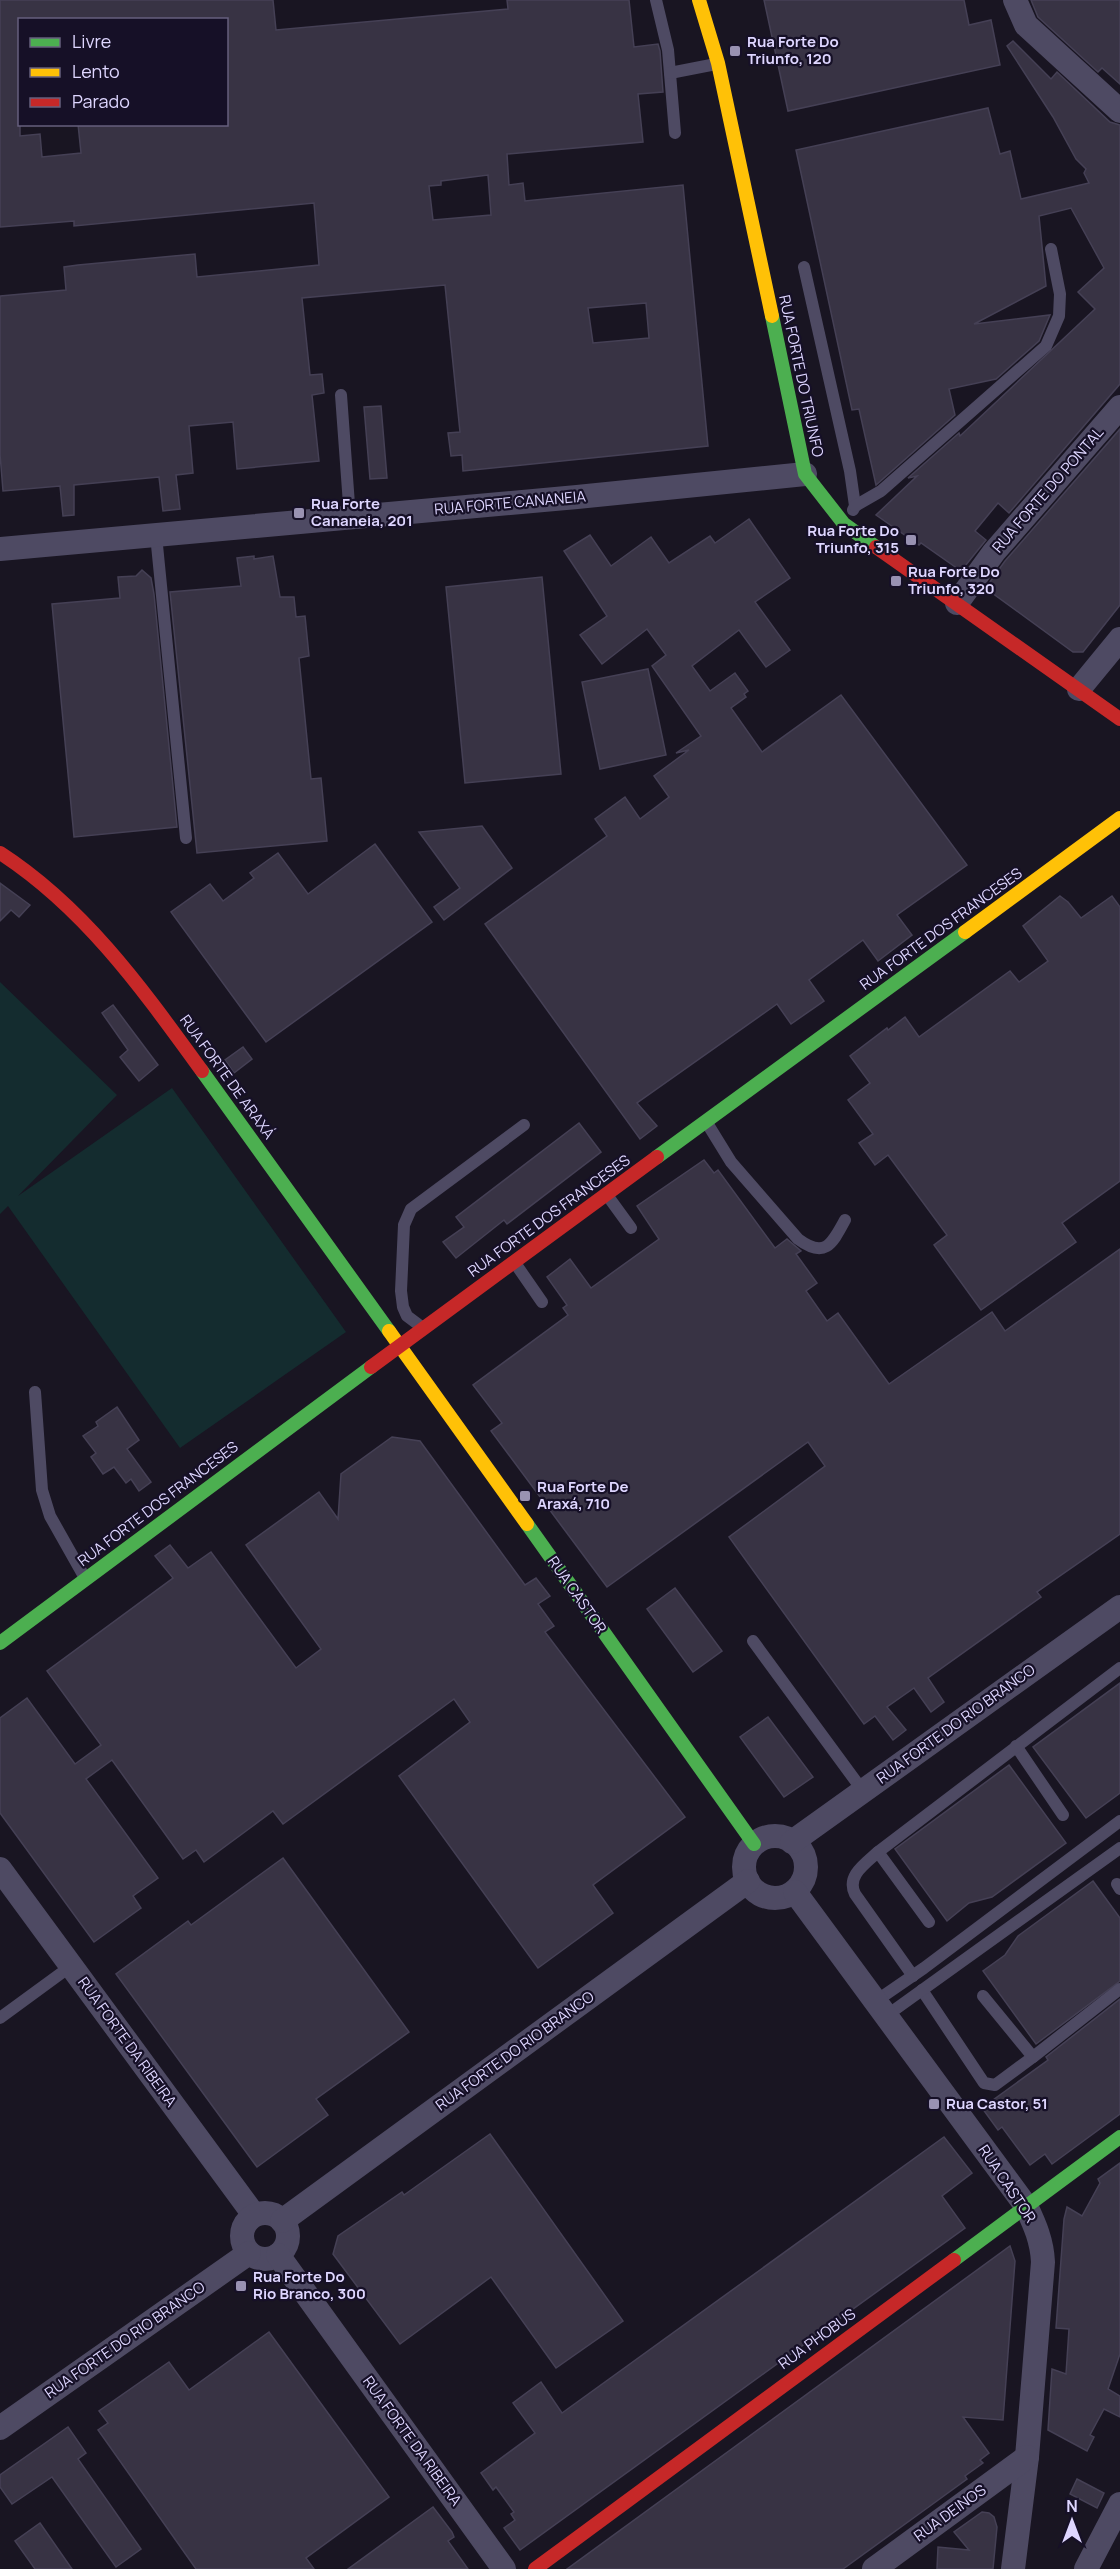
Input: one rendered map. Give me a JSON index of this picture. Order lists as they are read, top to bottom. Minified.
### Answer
{"streets":{"street":["RUA FORTE DO TRIUNFO","RUA FORTE DO PONTAL","RUA FORTE CANANEIA","RUA FORTE DOS FRANCESES","RUA FORTE DE ARAXÁ","RUA CASTOR","RUA FORTE DO RIO BRANCO","RUA FORTE DA RIBEIRA","RUA PHOBUS","RUA DEINOS"]},"crossings":[["RUA FORTE DO TRIUNFO","RUA FORTE DO PONTAL"],["RUA FORTE DO TRIUNFO","RUA FORTE CANANEIA"],["RUA FORTE DOS FRANCESES","RUA FORTE DE ARAXÁ"],["RUA FORTE DOS FRANCESES","RUA CASTOR"],["RUA FORTE DE ARAXÁ","RUA CASTOR"],["RUA CASTOR","RUA FORTE DO RIO BRANCO"],["RUA CASTOR","RUA PHOBUS"],["RUA CASTOR","RUA DEINOS"],["RUA FORTE DO RIO BRANCO","RUA FORTE DA RIBEIRA"]],"places":{"transit":["Rua Forte Do Triunfo, 120","Rua Forte Cananeia, 201","Rua Forte Do Triunfo, 315","Rua Forte Do Triunfo, 320","Rua Forte De Araxá, 710","Rua Castor, 51","Rua Forte Do Rio Branco, 300"]},"legend":["Livre","Lento","Parado"],"north":"top"}
